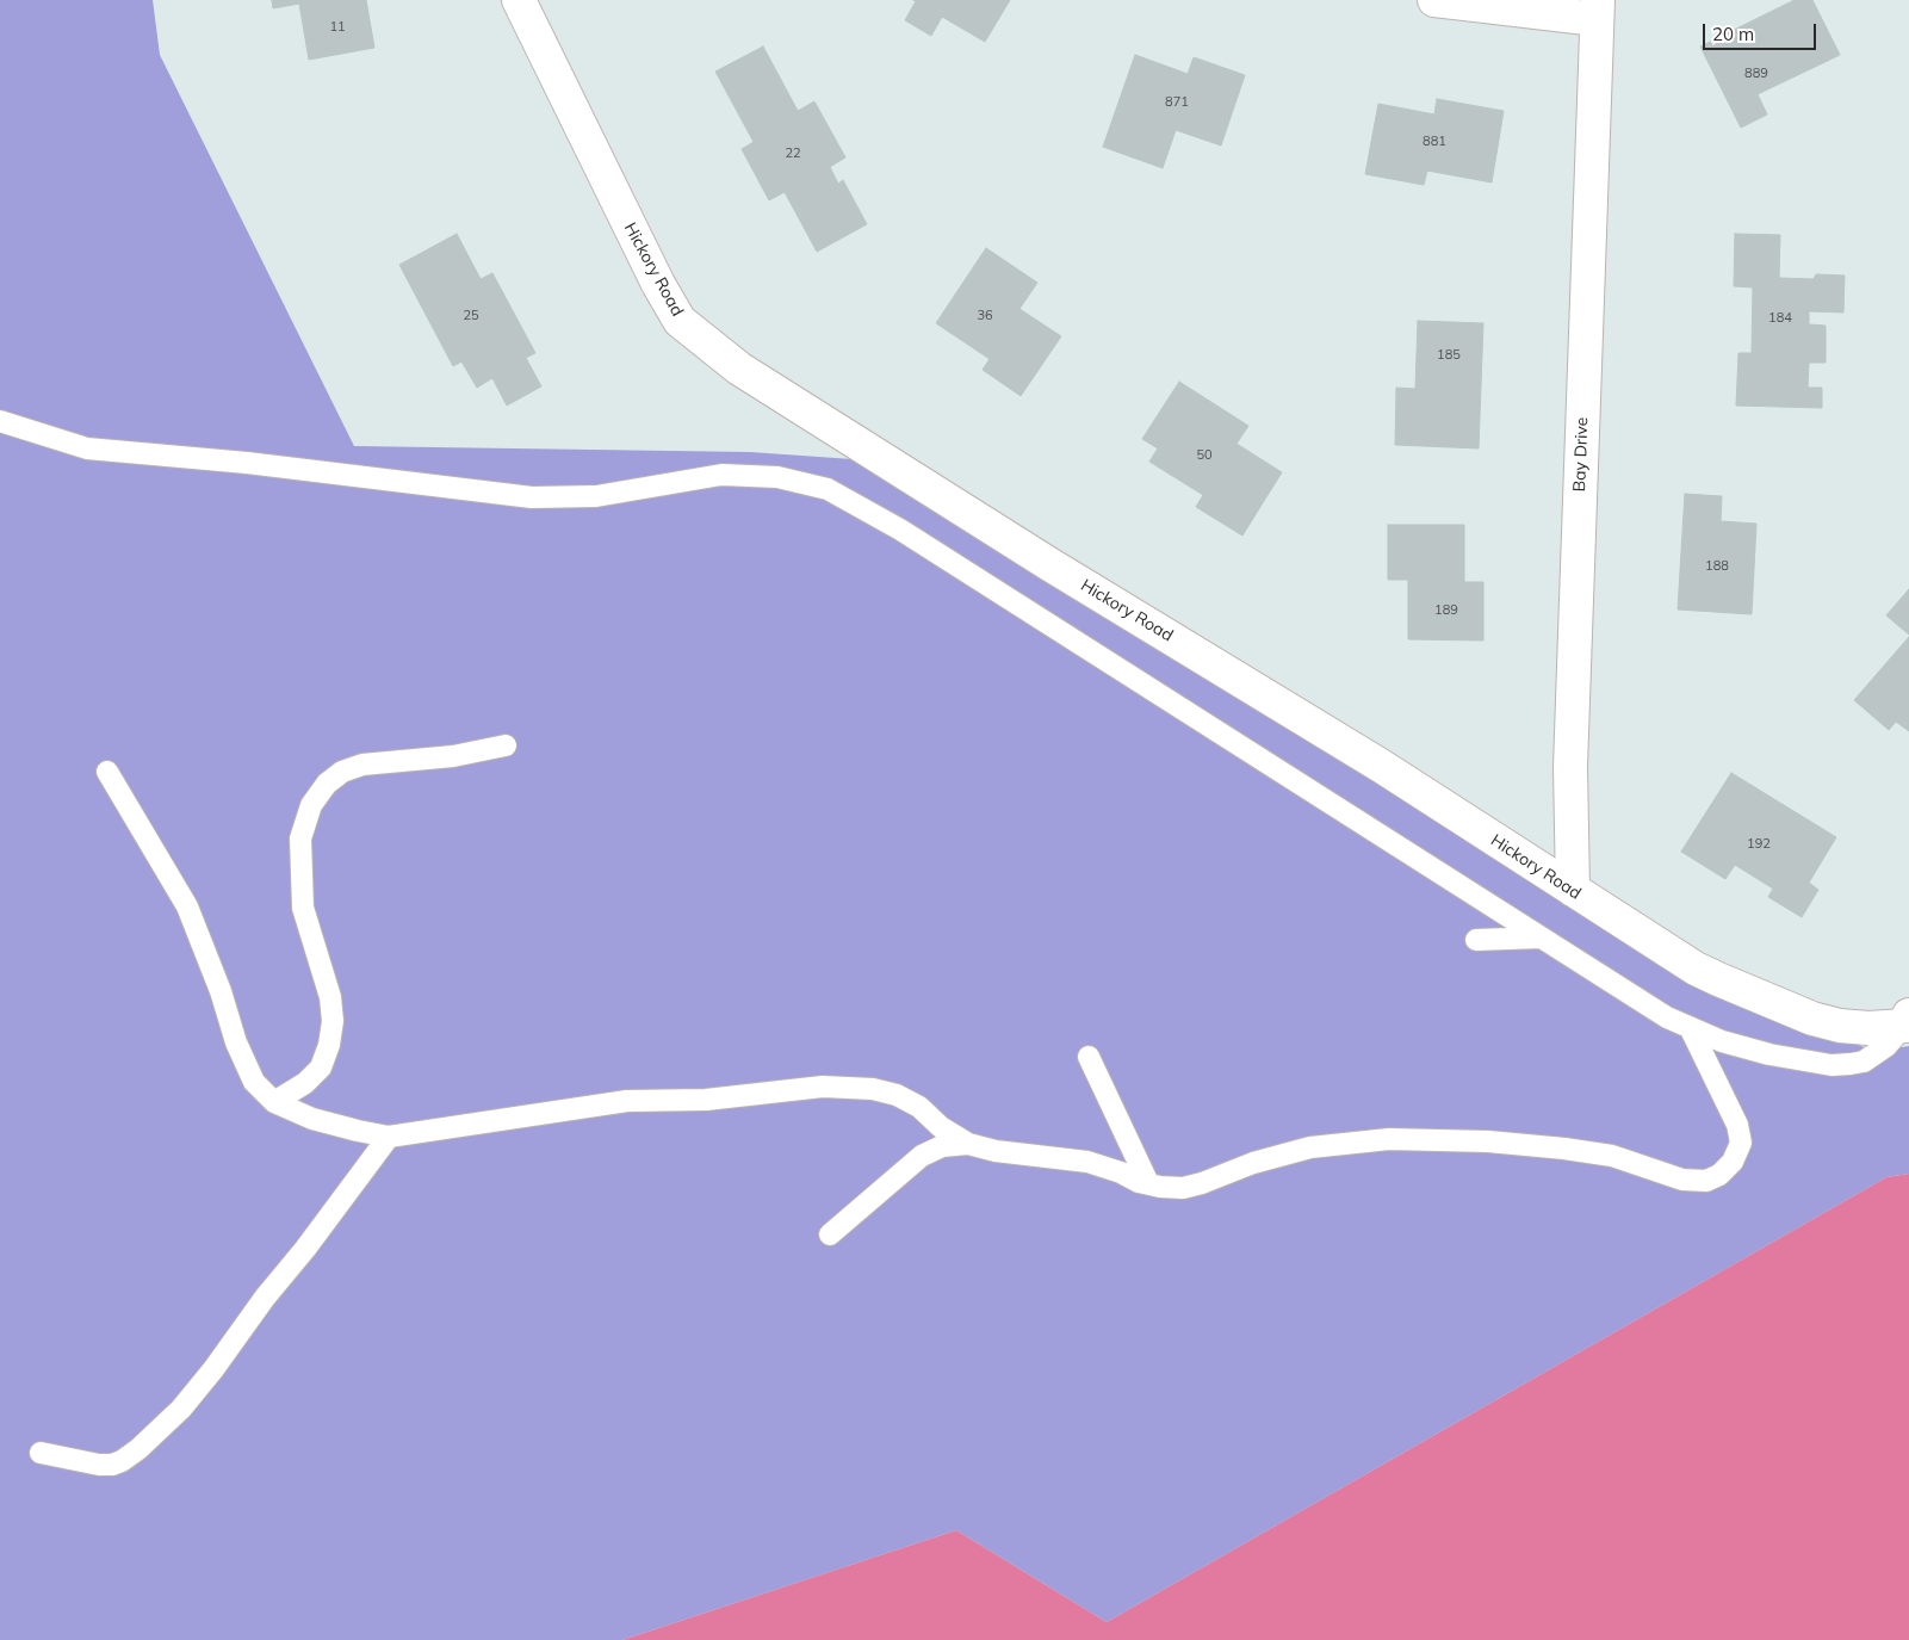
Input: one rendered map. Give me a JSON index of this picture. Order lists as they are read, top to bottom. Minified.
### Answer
{"streets":{"street":["Hickory Road","Bay Drive"]},"crossings":[["Hickory Road","Bay Drive"]],"house_numbers":["11","889","871","881","22","25","36","184","185","50","188","189","192"],"scale_bar":"20 m"}
